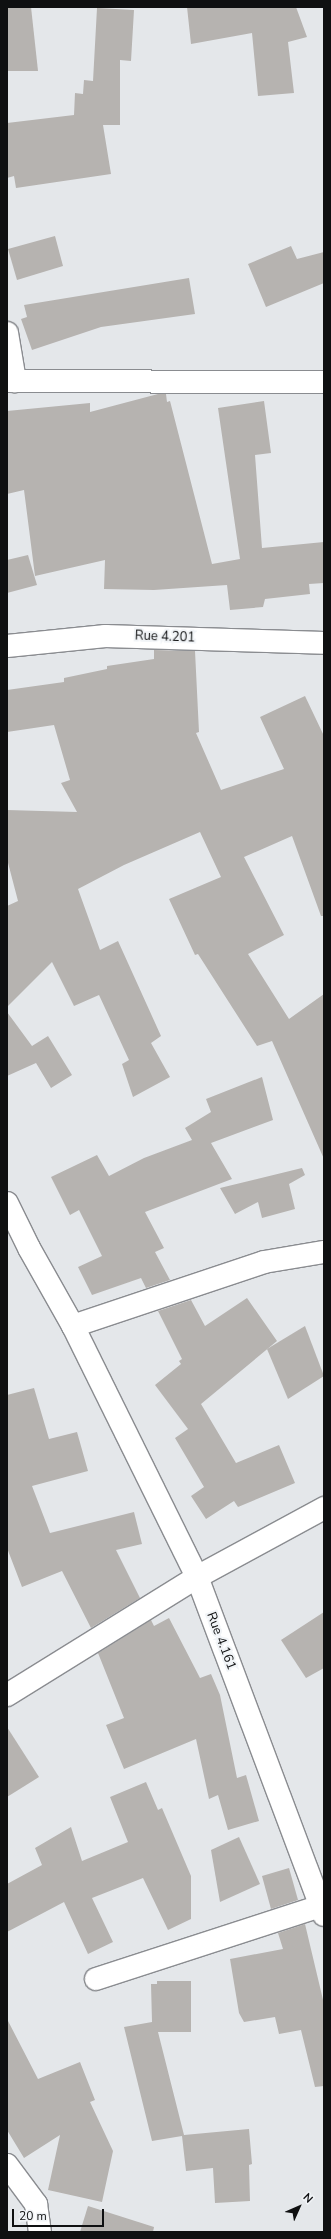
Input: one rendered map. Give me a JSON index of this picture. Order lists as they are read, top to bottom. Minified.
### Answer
{"streets":{"street":["Rue 4.201","Rue 4.161"]},"scale_bar":"20 m","north":"top right"}
